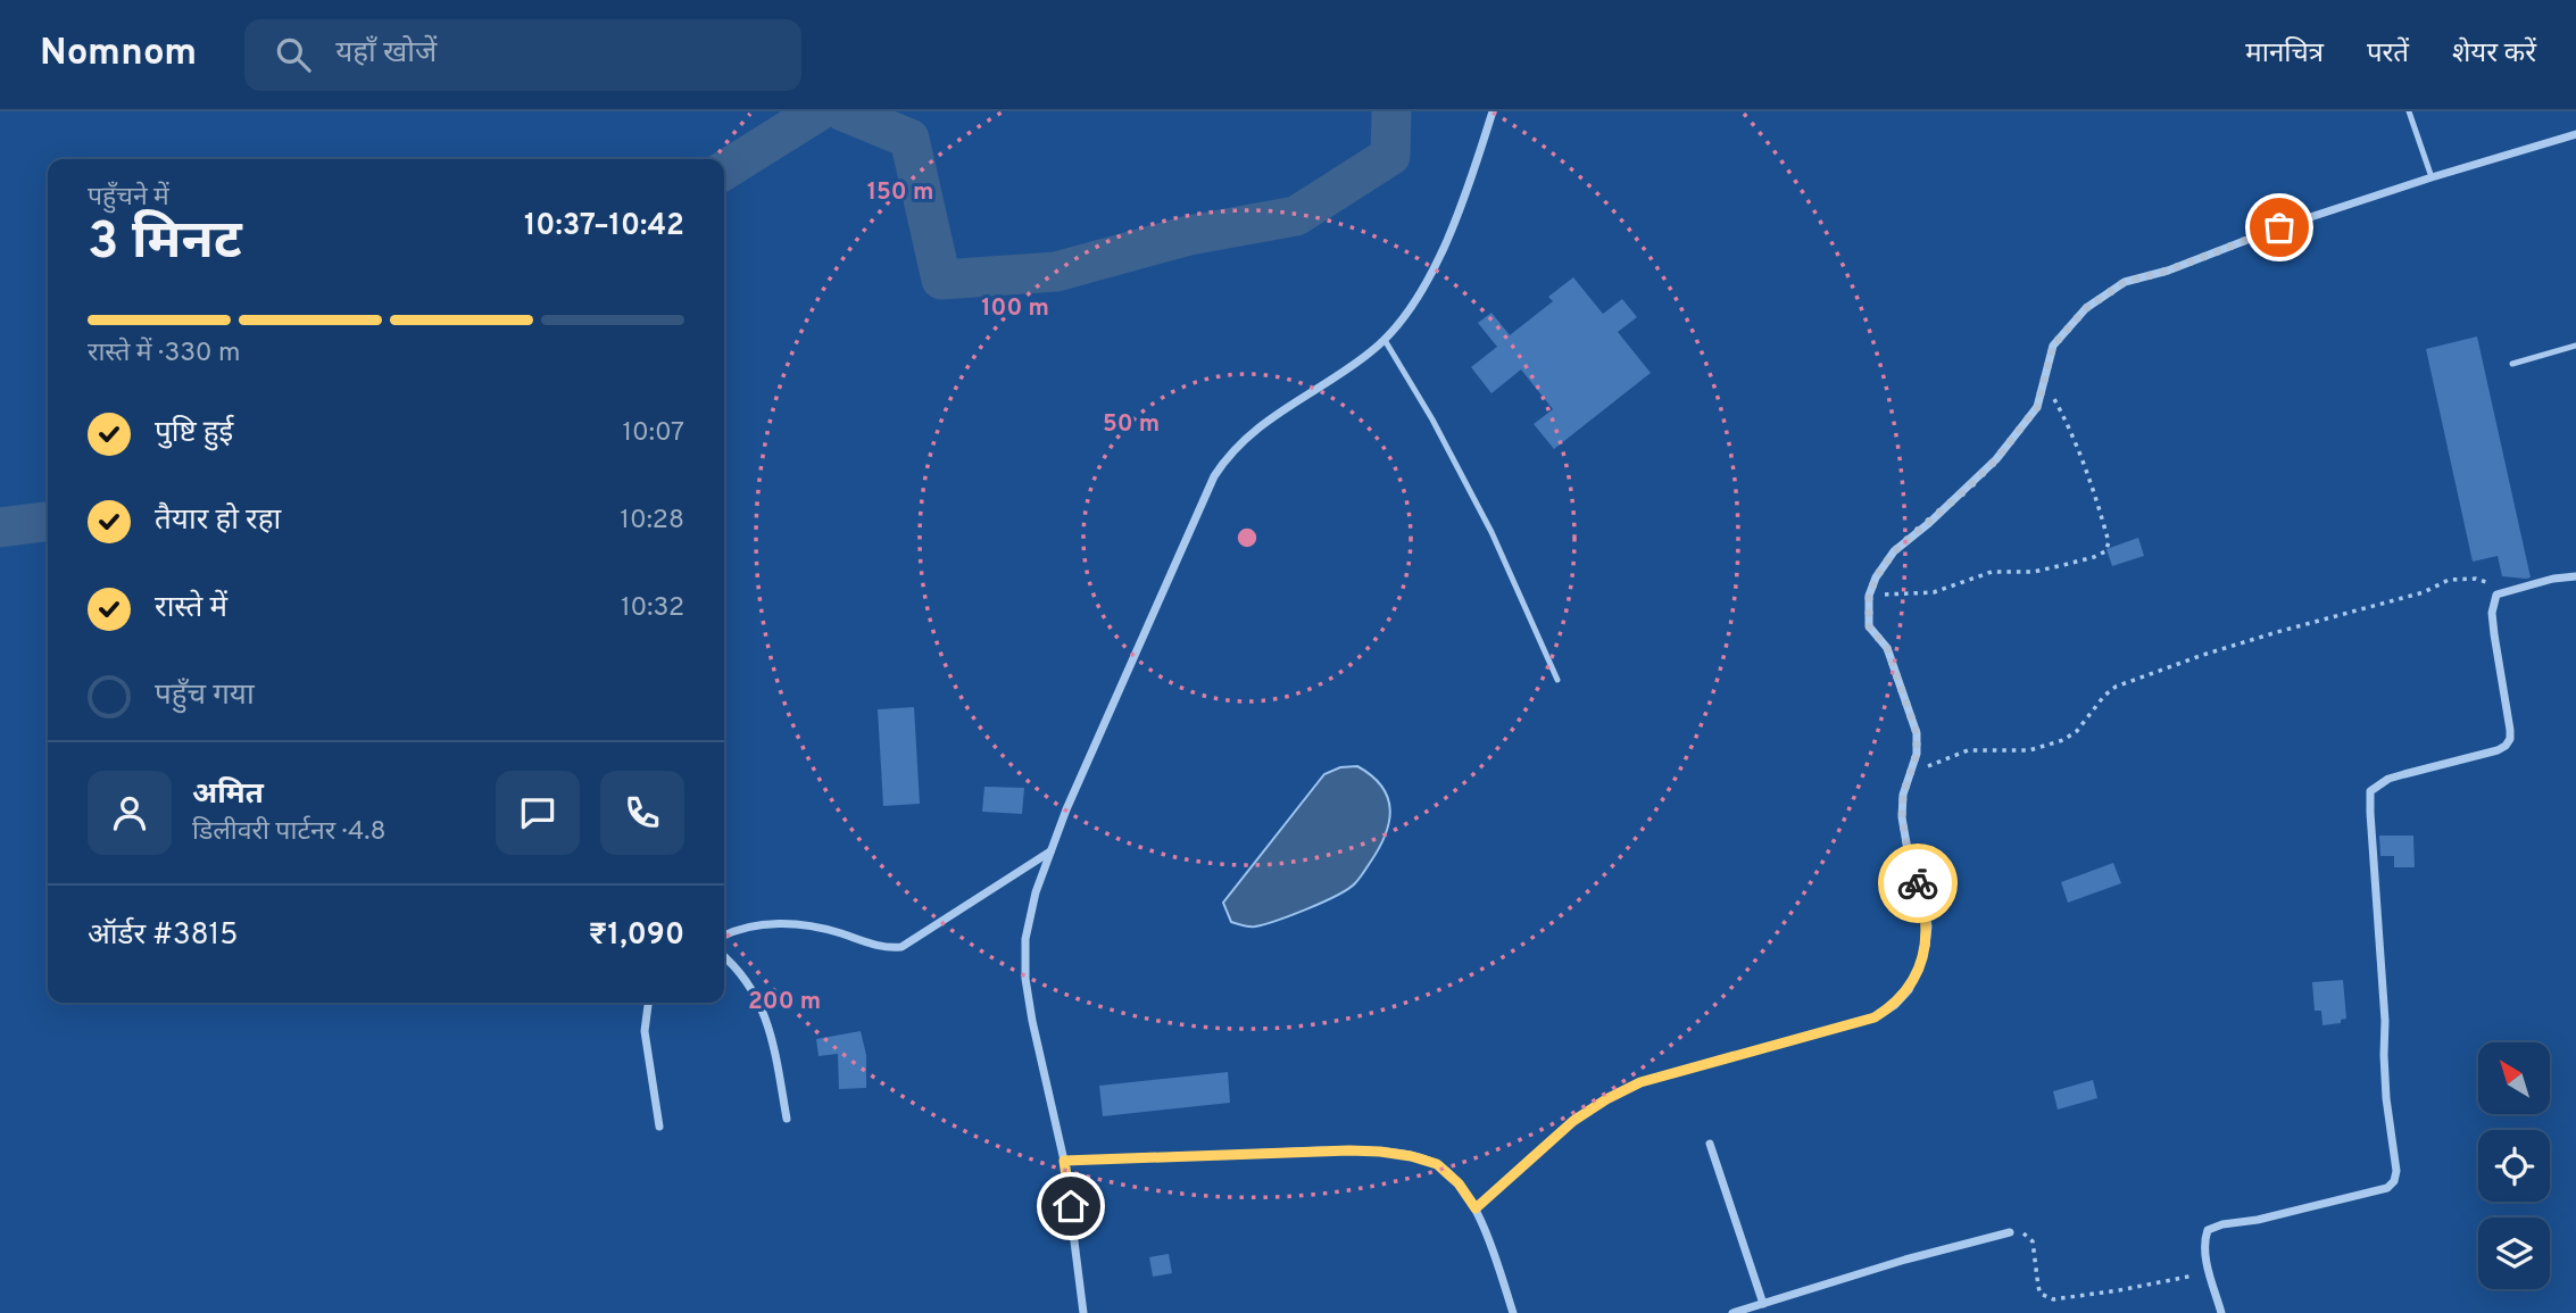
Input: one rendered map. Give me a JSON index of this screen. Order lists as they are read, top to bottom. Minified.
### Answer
{"north":"top left","page":{"header":"Nomnom","search":"यहाँ खोजें","nav":["मानचित्र","परतें","शेयर करें"],"heading":["3 मिनट","पहुँचने में","10:37–10:42"],"panel":["अमित","डिलीवरी पार्टनर · 4.8","ऑर्डर #3815","₹1,090"],"bar":"रास्ते में · 330 m","list":[["पुष्टि हुई","10:07"],["तैयार हो रहा","10:28"],["रास्ते में","10:32"],"पहुँच गया"]},"rings":["150 m","100 m","50 m","200 m"]}
